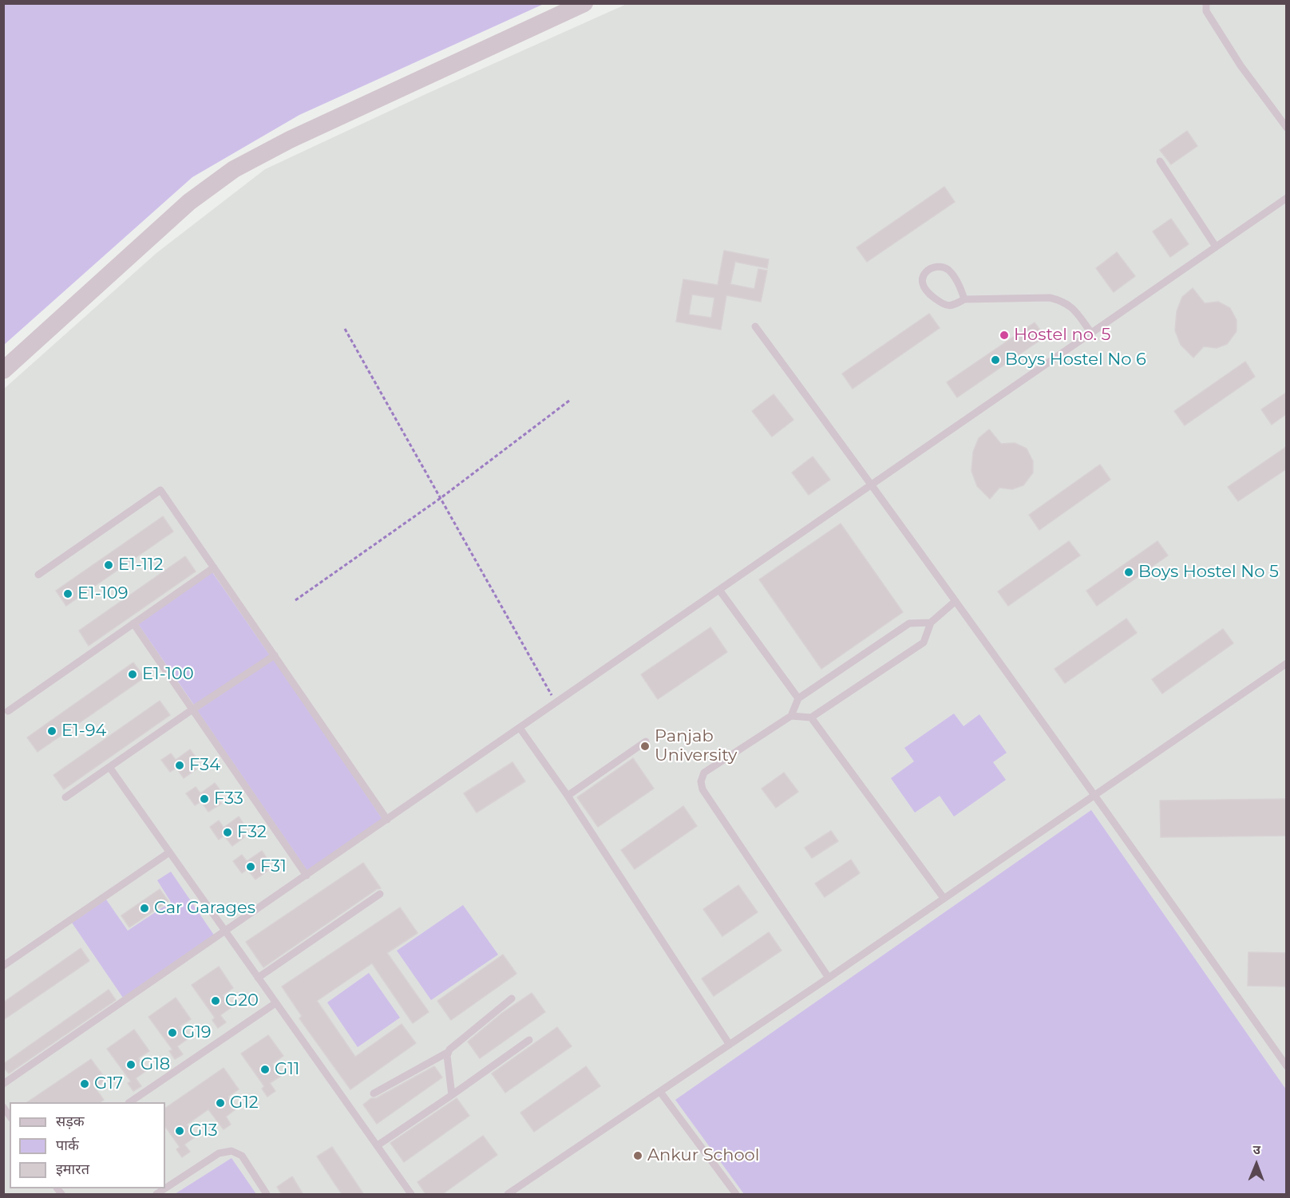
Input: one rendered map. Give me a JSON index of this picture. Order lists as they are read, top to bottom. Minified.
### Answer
{"places":["Hostel no. 5","Boys Hostel No 6","E1-112","Boys Hostel No 5","E1-109","E1-100","E1-94","Panjab University","F34","F33","F32","F31","Car Garages","G20","G19","G18","G11","G17","G12","G13","Ankur School"],"legend":["सड़क","पार्क","इमारत"],"north":"top"}
